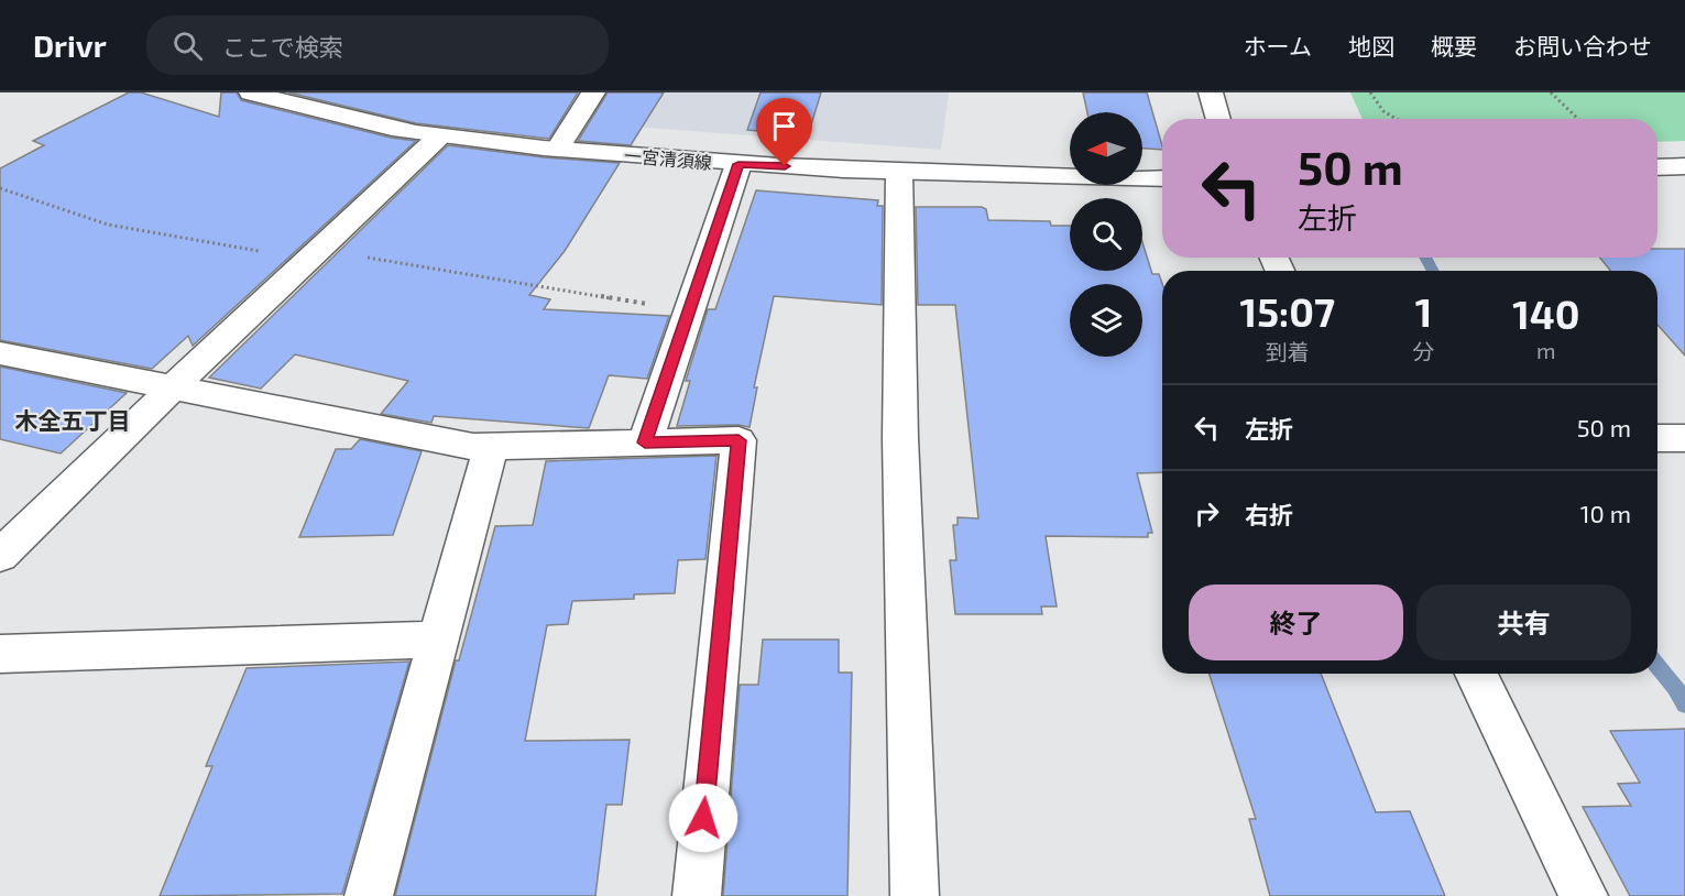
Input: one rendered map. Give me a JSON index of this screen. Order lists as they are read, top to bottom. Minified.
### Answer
{"streets":{"street":["一宮清須線"]},"districts":["木全五丁目"],"north":"left","page":{"header":"Drivr","search":"ここで検索","nav":["ホーム","地図","概要","お問い合わせ"],"turn":["50 m","左折"],"eta":["15:07","到着","1","分","140","m"],"list":[{"name":"左折","value":"50 m"},{"name":"右折","value":"10 m"}],"buttons":["終了","共有"]}}
